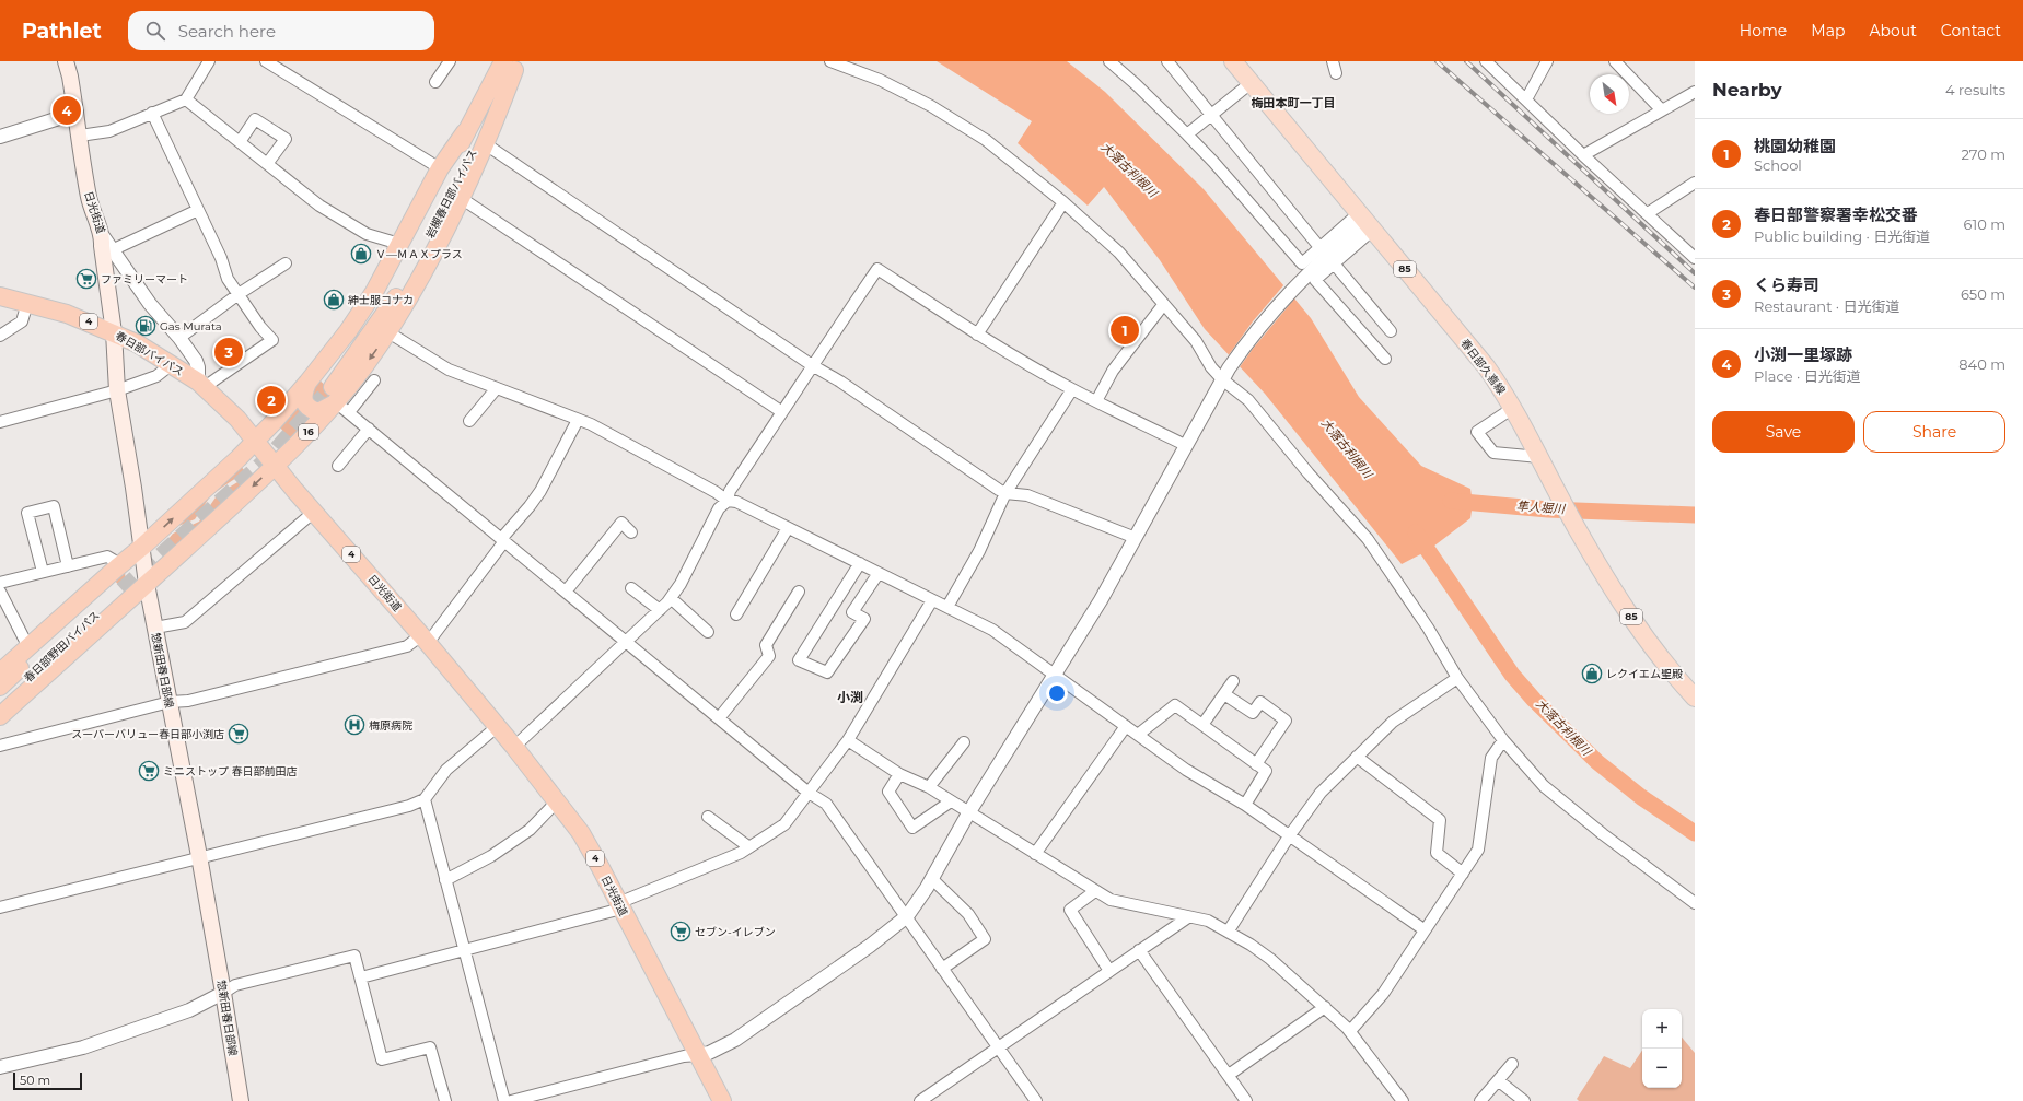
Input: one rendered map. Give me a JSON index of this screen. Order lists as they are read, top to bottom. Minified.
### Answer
{"streets":{"highway":["岩槻春日部バイパス","日光街道","4","春日部バイパス","16","春日部野田バイパス"],"main road":["85","春日部久喜線","惣新田春日部線"]},"crossings":[["岩槻春日部バイパス","16"],["日光街道","春日部バイパス"],["日光街道","16"],["日光街道","惣新田春日部線"],["春日部バイパス","惣新田春日部線"],["16","惣新田春日部線"]],"districts":["梅田本町一丁目","小渕"],"water":["大落古利根川","隼人堀川"],"places":{"shop":["Ｖ―ＭＡＸプラス","紳士服コナカ","レクイエム聖殿"],"supermarket":["ファミリーマート","スーパーバリュー春日部小渕店","ミニストップ 春日部前田店","セブン-イレブン"],"fuel station":["Gas Murata"],"hospital":["梅原病院"]},"scale_bar":"50 m","north":"bottom right","page":{"header":"Pathlet","search":"Search here","nav":["Home","Map","About","Contact"],"heading":["Nearby","4 results"],"pins":["4","1","3","2"],"list":[{"mark":"1","name":"桃園幼稚園","note":"School","value":"270 m"},{"mark":"2","name":"春日部警察署幸松交番","note":"Public building · 日光街道","value":"610 m"},{"mark":"3","name":"くら寿司","note":"Restaurant · 日光街道","value":"650 m"},{"mark":"4","name":"小渕一里塚跡","note":"Place · 日光街道","value":"840 m"}],"buttons":["Save","Share"],"map_buttons":["+","−"],"scale":"50 m"}}
